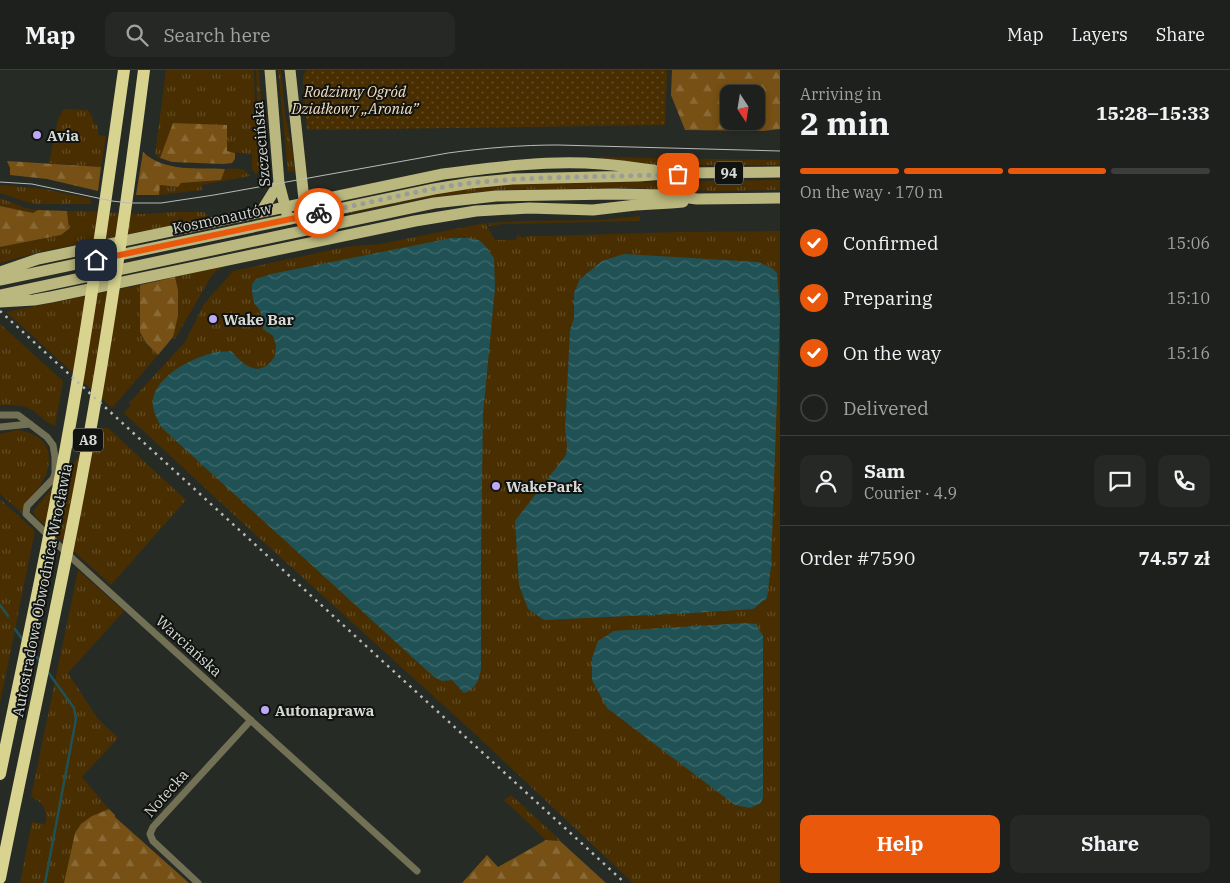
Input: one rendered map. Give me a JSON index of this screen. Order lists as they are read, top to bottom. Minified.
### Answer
{"streets":{"highway":["A8","Autostradowa Obwodnica Wrocławia"],"main road":["Szczecińska","94","Kosmonautów"],"street":["Warciańska","Notecka"]},"crossings":[["Warciańska","Notecka"]],"parks":["Rodzinny Ogród Działkowy „Aronia”"],"places":["Avia","Wake Bar","WakePark","Autonaprawa"],"north":"bottom","page":{"header":"Map","search":"Search here","nav":["Map","Layers","Share"],"heading":["2 min","Arriving in","15:28–15:33"],"panel":["Sam","Courier · 4.9","Order #7590","74.57 zł"],"bar":"On the way · 170 m","list":[["Confirmed","15:06"],["Preparing","15:10"],["On the way","15:16"],"Delivered"],"buttons":["Help","Share"]}}
